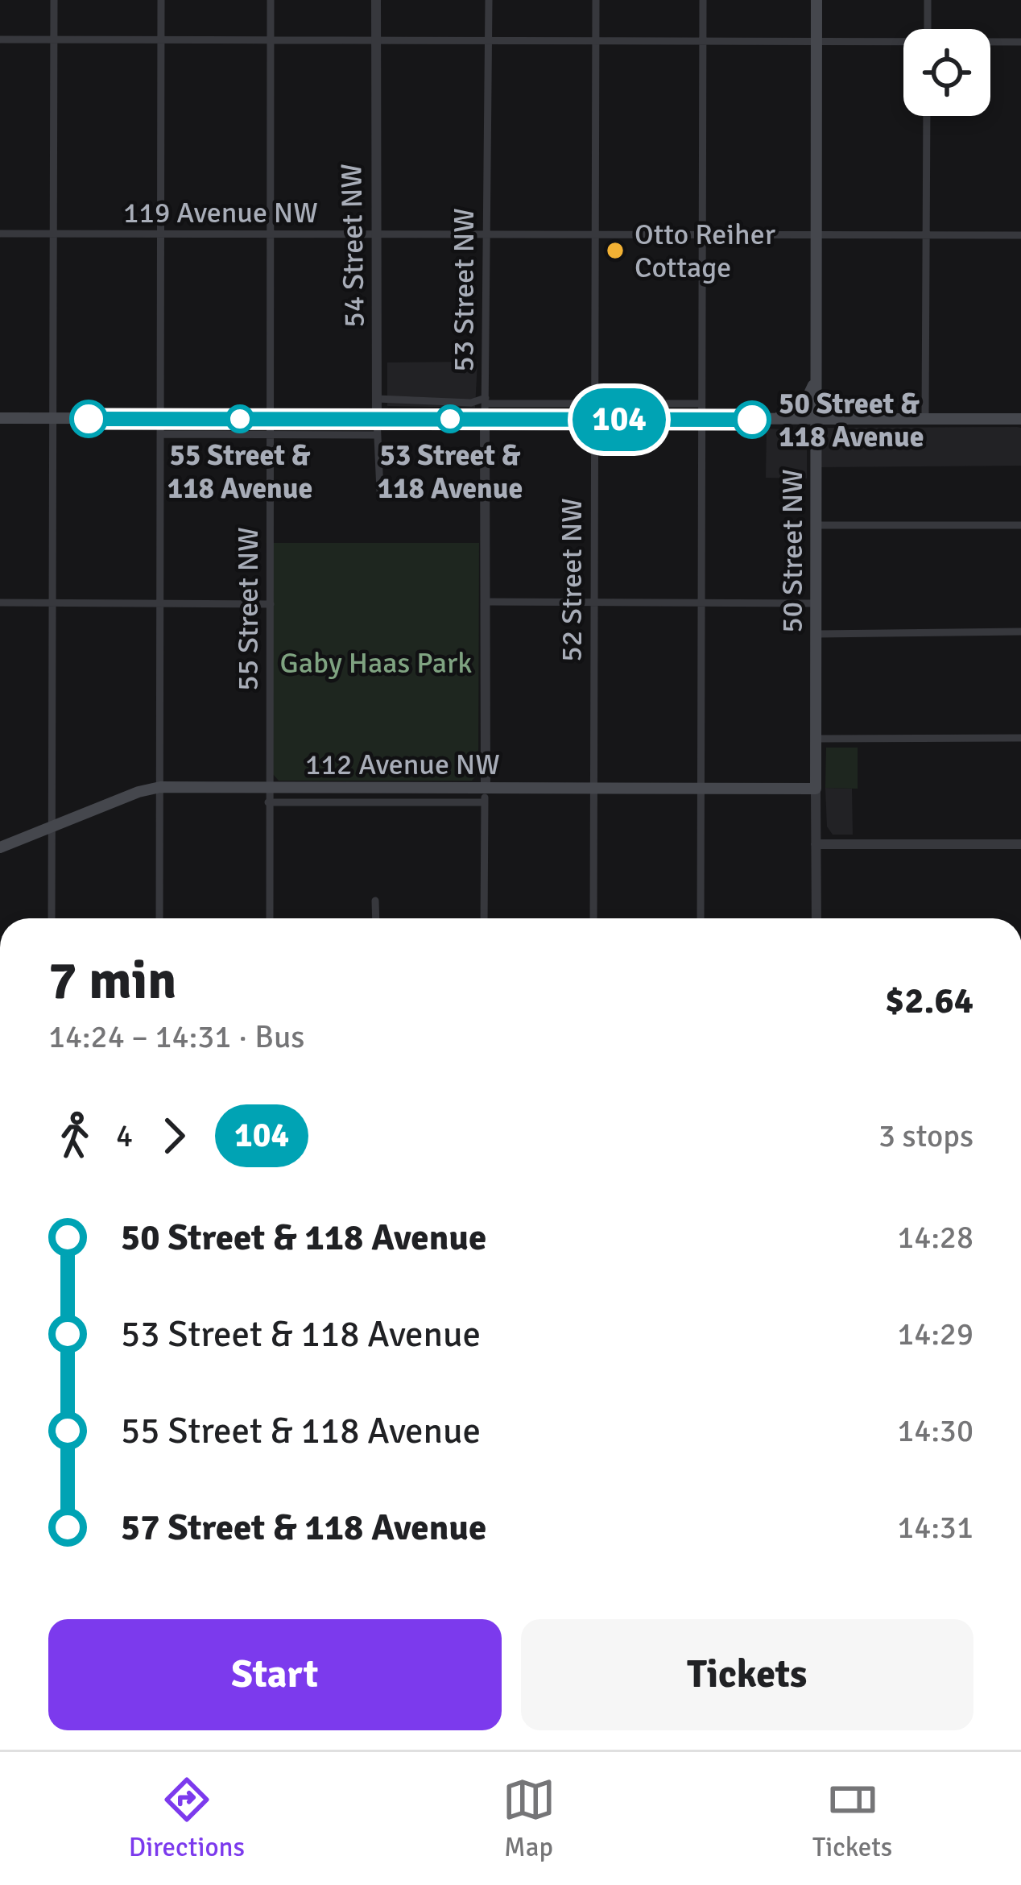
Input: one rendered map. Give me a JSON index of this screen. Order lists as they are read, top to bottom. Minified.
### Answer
{"streets":{"main road":["50 Street NW","112 Avenue NW"],"street":["119 Avenue NW","54 Street NW","53 Street NW","52 Street NW","55 Street NW"]},"crossings":[["119 Avenue NW","54 Street NW"],["119 Avenue NW","53 Street NW"],["119 Avenue NW","50 Street NW"],["119 Avenue NW","52 Street NW"],["119 Avenue NW","55 Street NW"],["53 Street NW","112 Avenue NW"],["50 Street NW","112 Avenue NW"],["52 Street NW","112 Avenue NW"],["55 Street NW","112 Avenue NW"]],"parks":["Gaby Haas Park"],"places":["Otto Reiher Cottage","55 Street & 118 Avenue","53 Street & 118 Avenue","50 Street & 118 Avenue"],"lines":["bus line 104"],"page":{"on_map":"104","heading":["7 min","14:24 – 14:31 · Bus","$2.64"],"legs":["4","104","3 stops"],"list":[{"name":"50 Street & 118 Avenue","value":"14:28"},{"name":"53 Street & 118 Avenue","value":"14:29"},{"name":"55 Street & 118 Avenue","value":"14:30"},{"name":"57 Street & 118 Avenue","value":"14:31"}],"buttons":["Start","Tickets"],"tabs":["Directions","Map","Tickets"]}}
